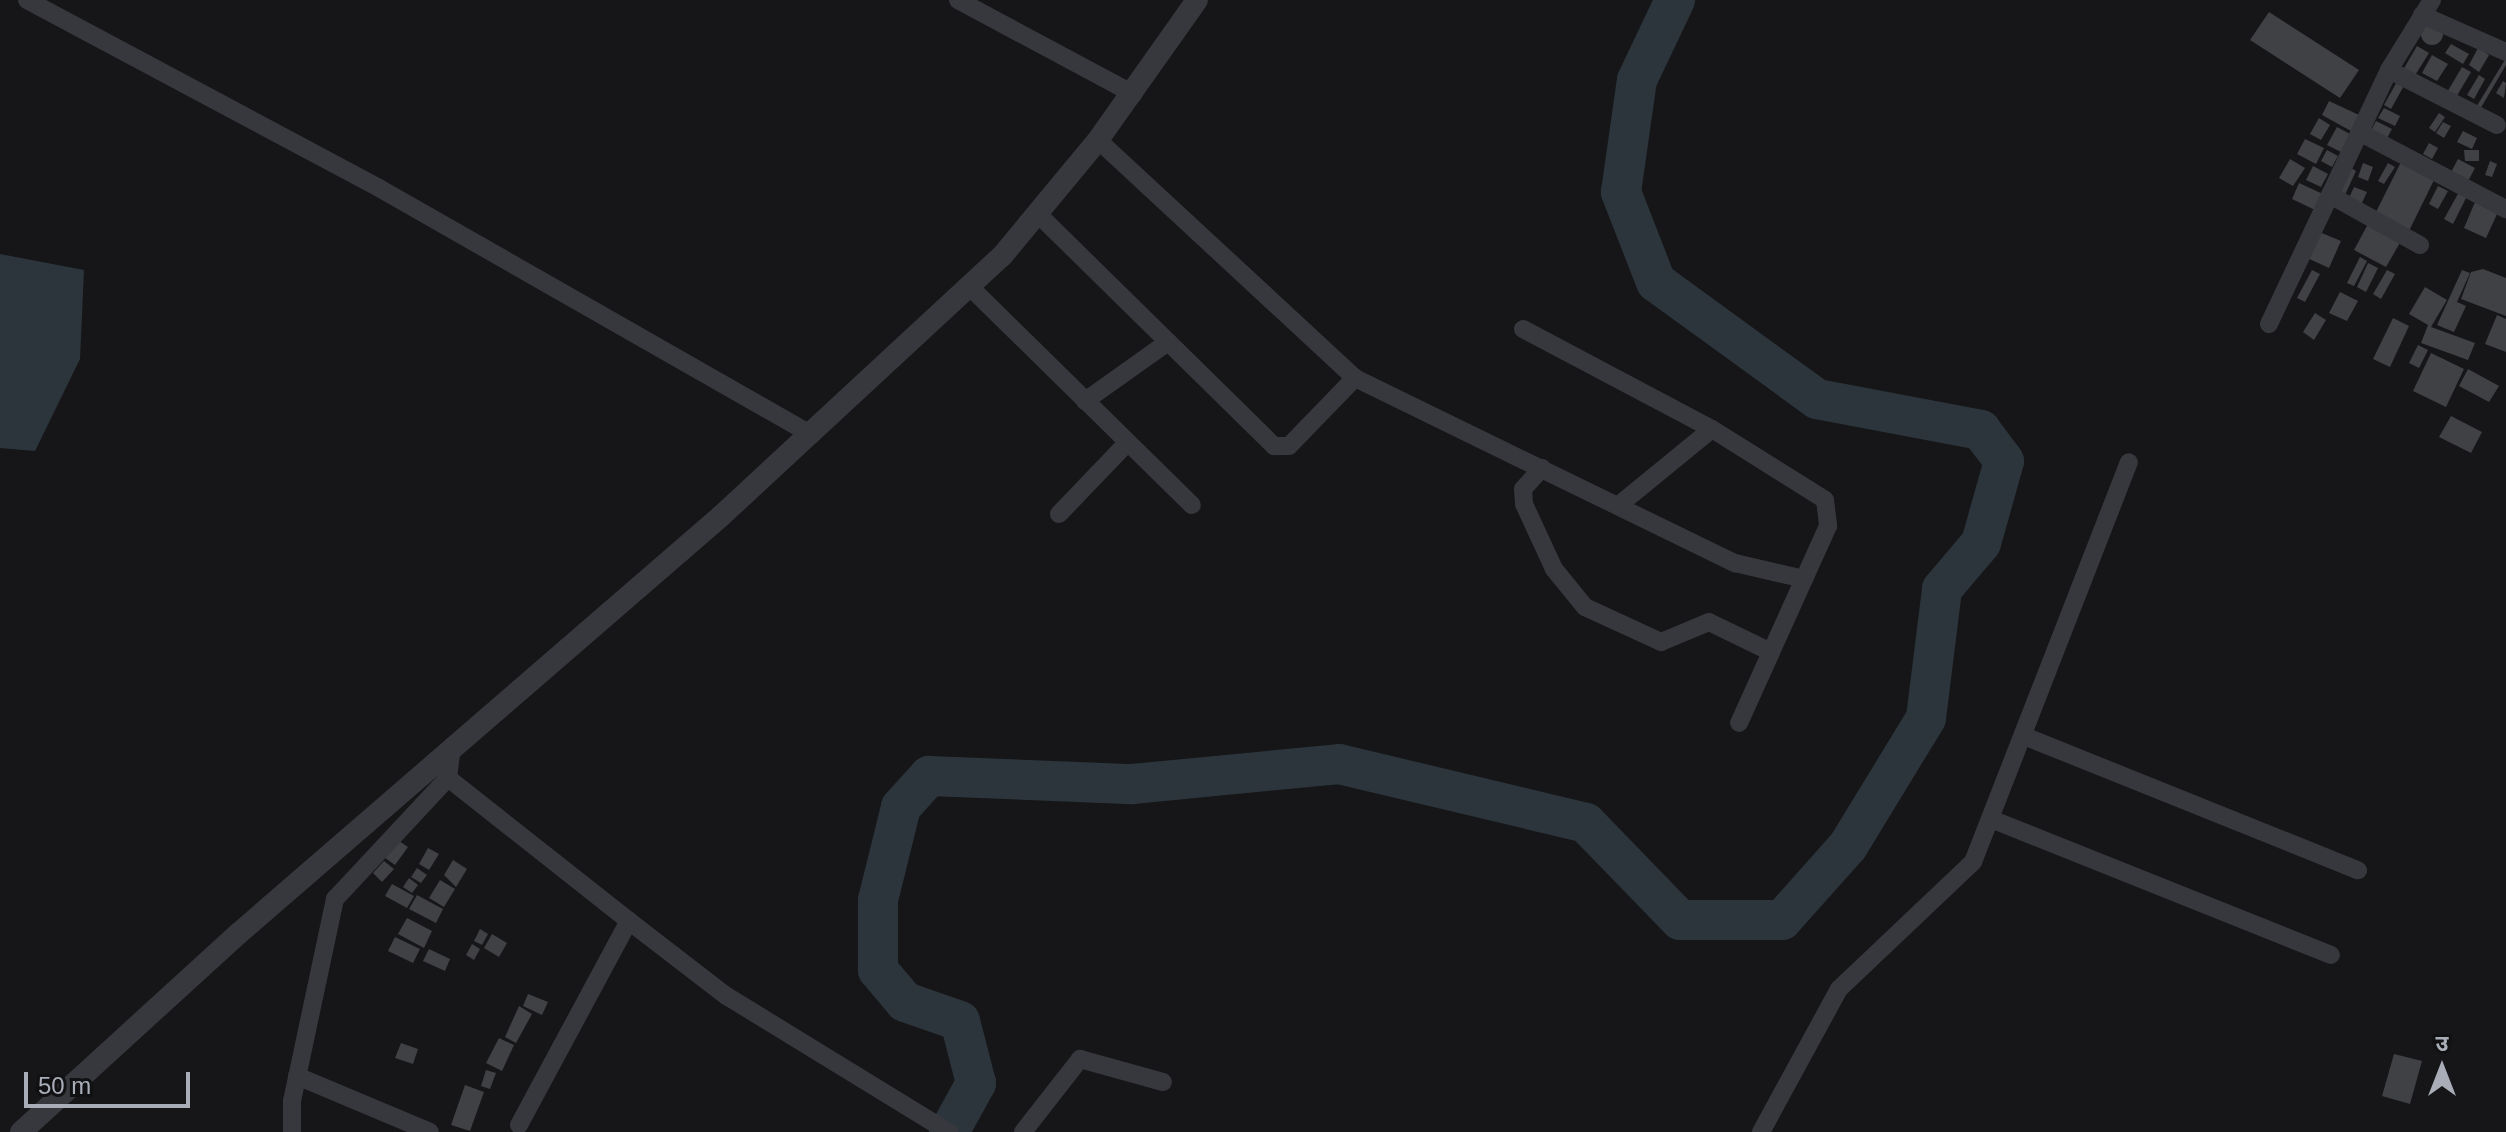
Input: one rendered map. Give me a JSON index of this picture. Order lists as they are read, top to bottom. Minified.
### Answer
{"scale_bar":"50 m","north":"top"}
